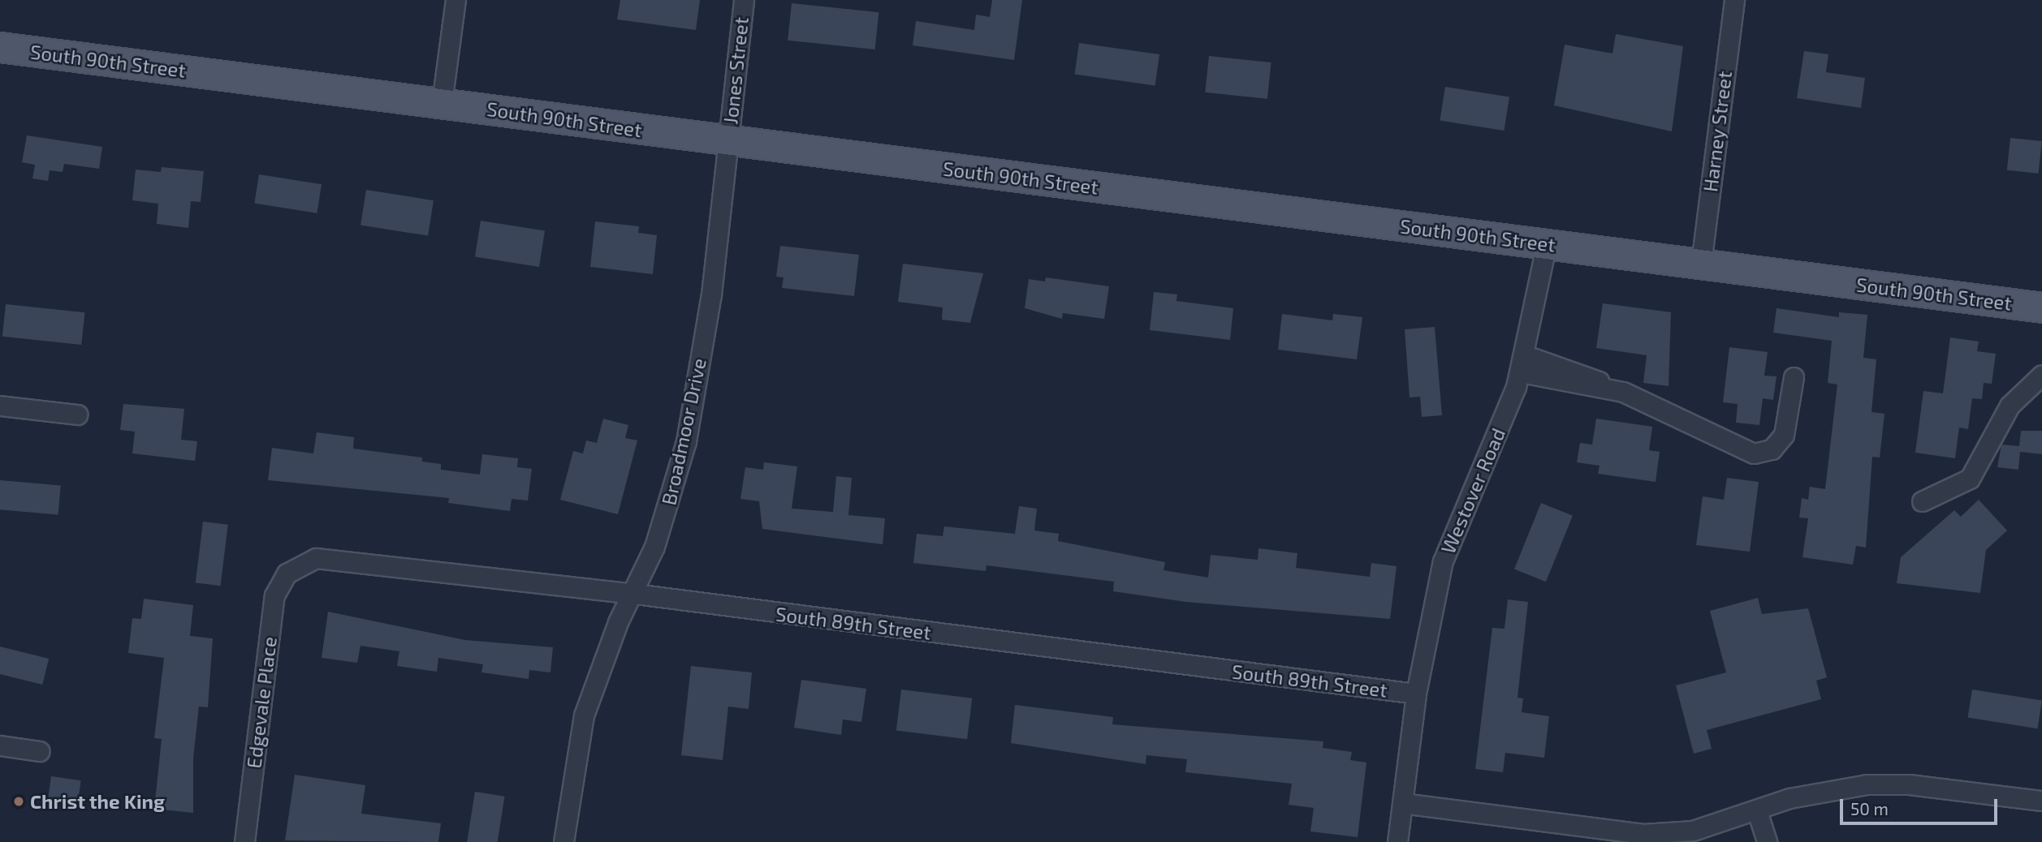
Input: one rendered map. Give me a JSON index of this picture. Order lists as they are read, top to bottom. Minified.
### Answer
{"streets":{"main road":["South 90th Street"],"street":["Jones Street","Harney Street","Broadmoor Drive","Westover Road","South 89th Street","Edgevale Place"]},"crossings":[["South 90th Street","Jones Street"],["South 90th Street","Harney Street"],["South 90th Street","Broadmoor Drive"],["South 90th Street","Westover Road"],["Jones Street","Broadmoor Drive"],["Broadmoor Drive","South 89th Street"],["Westover Road","South 89th Street"],["South 89th Street","Edgevale Place"]],"places":["Christ the King"],"scale_bar":"50 m"}
